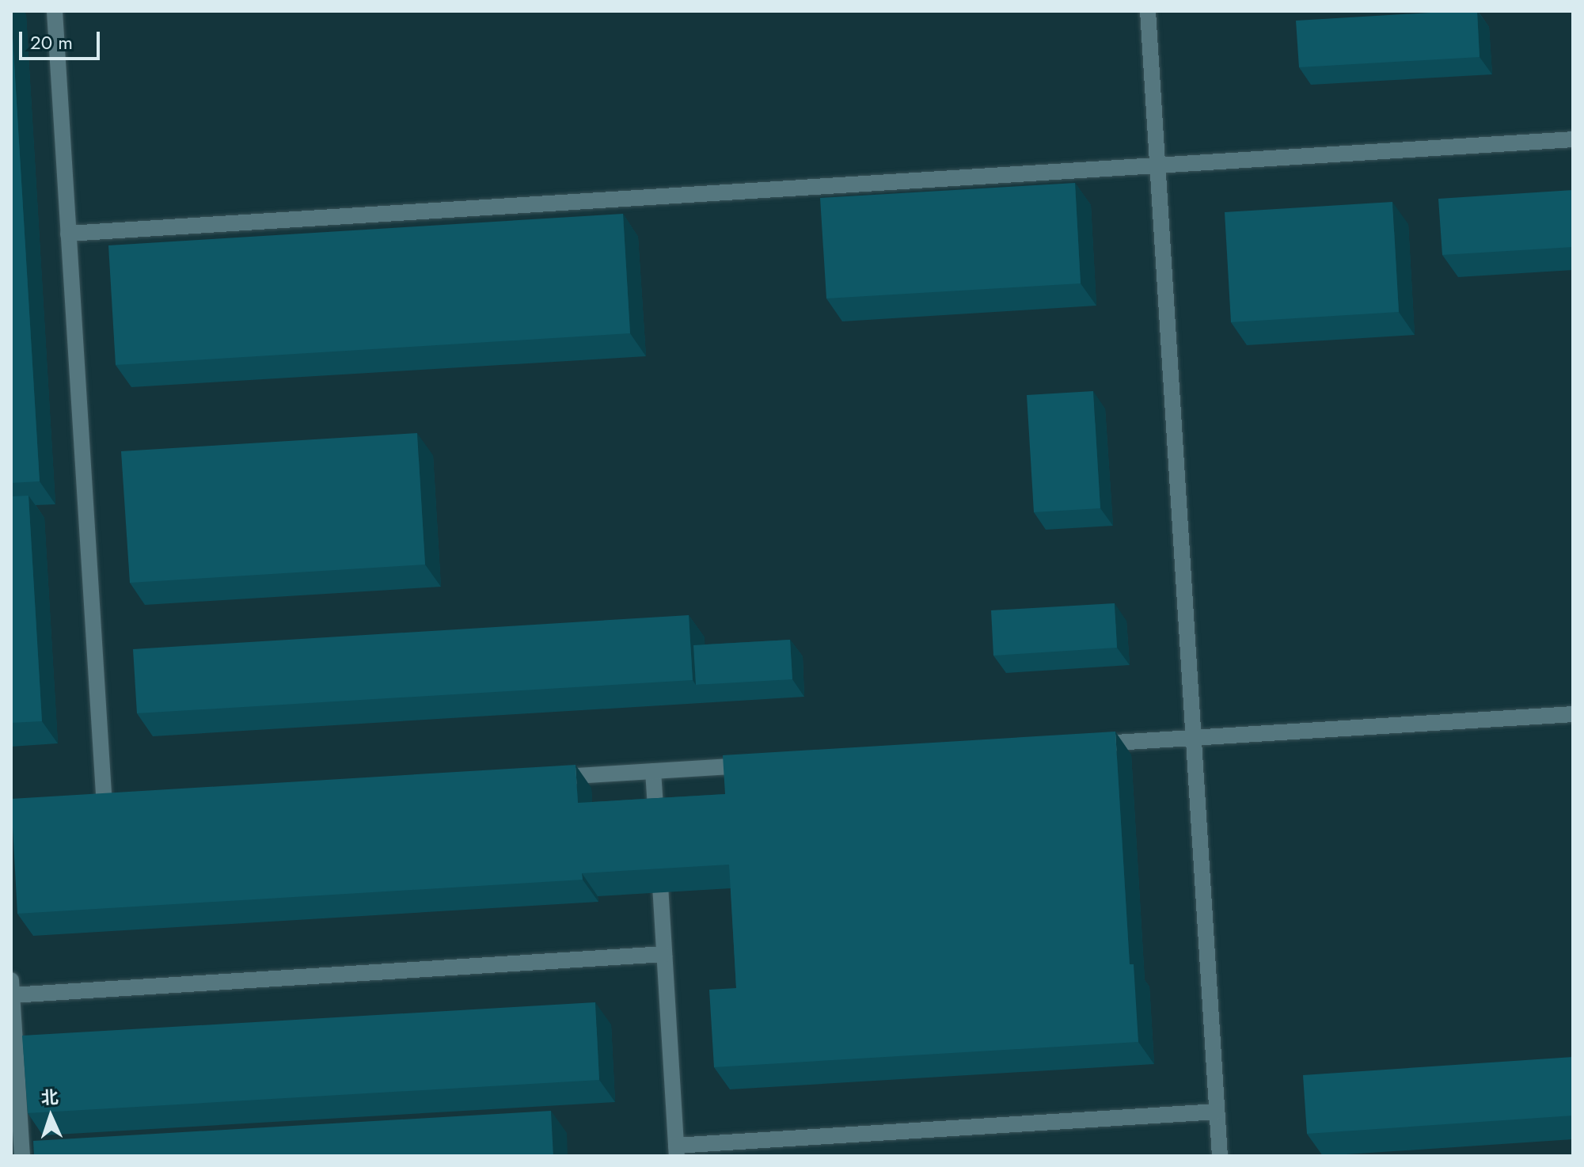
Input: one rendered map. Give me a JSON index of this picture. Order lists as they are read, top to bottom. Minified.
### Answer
{"scale_bar":"20 m","north":"top"}
